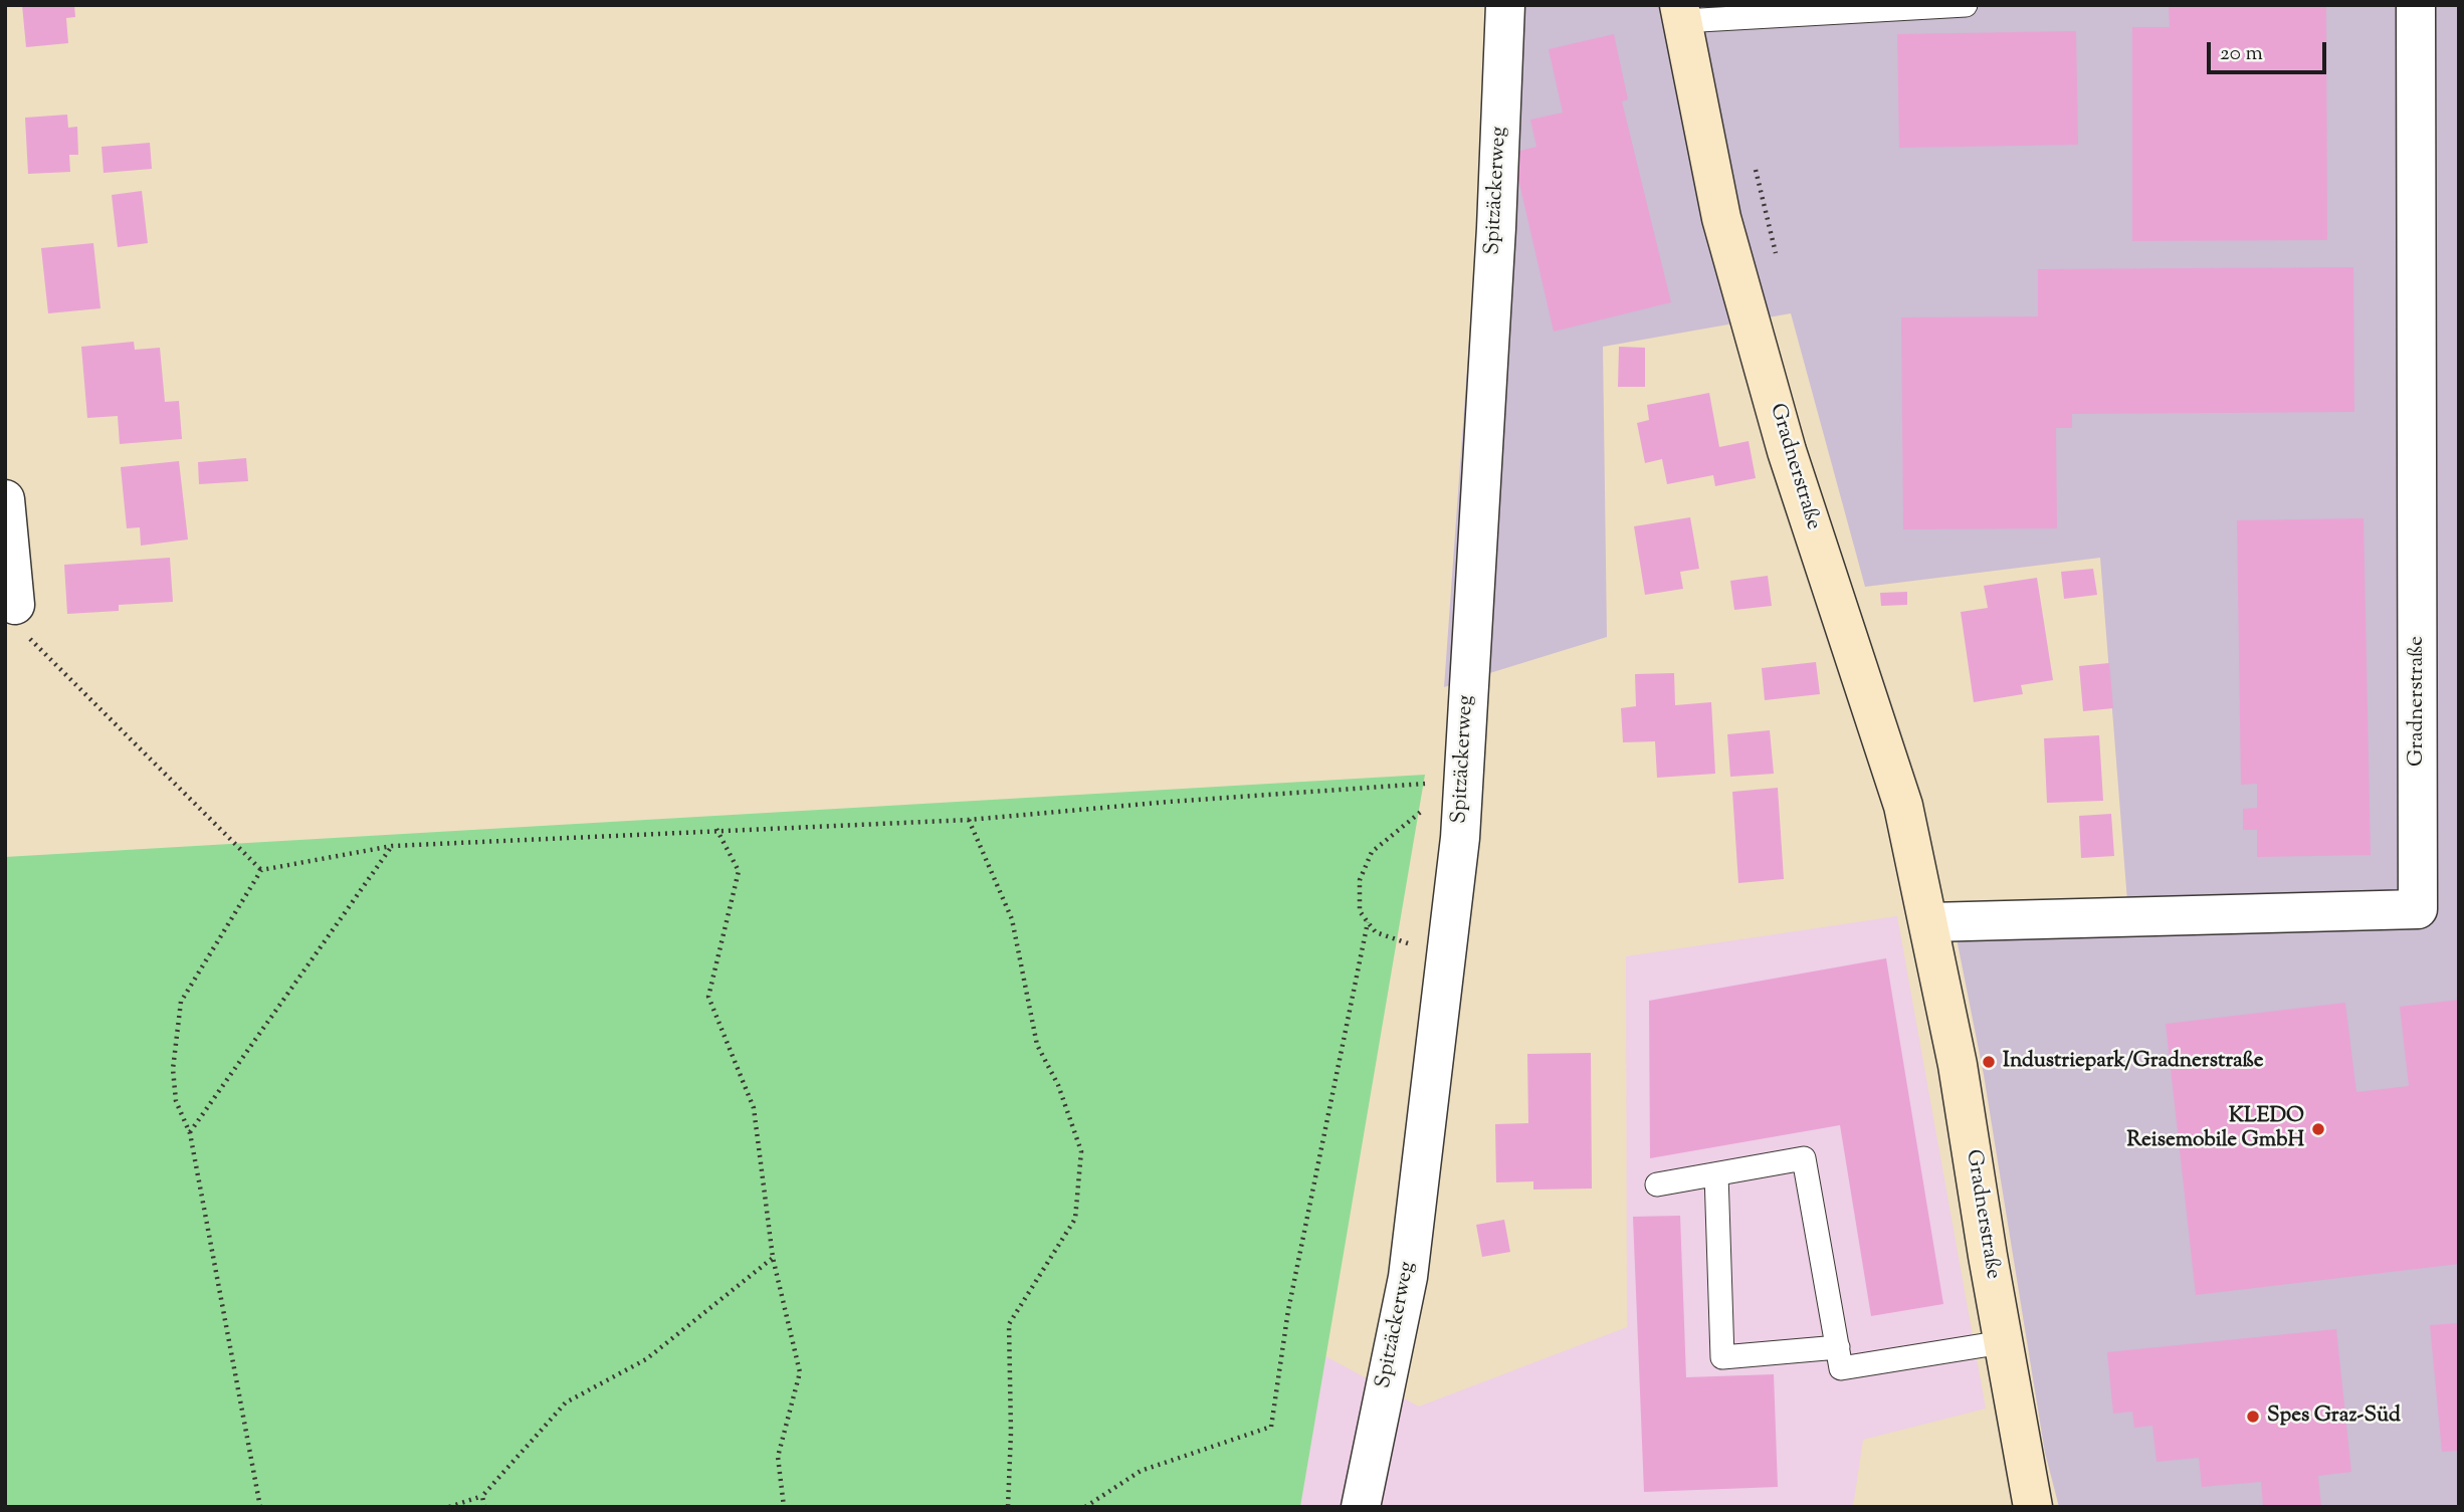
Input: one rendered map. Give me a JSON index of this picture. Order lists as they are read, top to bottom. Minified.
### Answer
{"streets":{"main road":["Gradnerstraße"],"street":["Spitzäckerweg"]},"places":["Industriepark/Gradnerstraße","KLEDO Reisemobile GmbH","Spes Graz-Süd"],"scale_bar":"20 m"}
